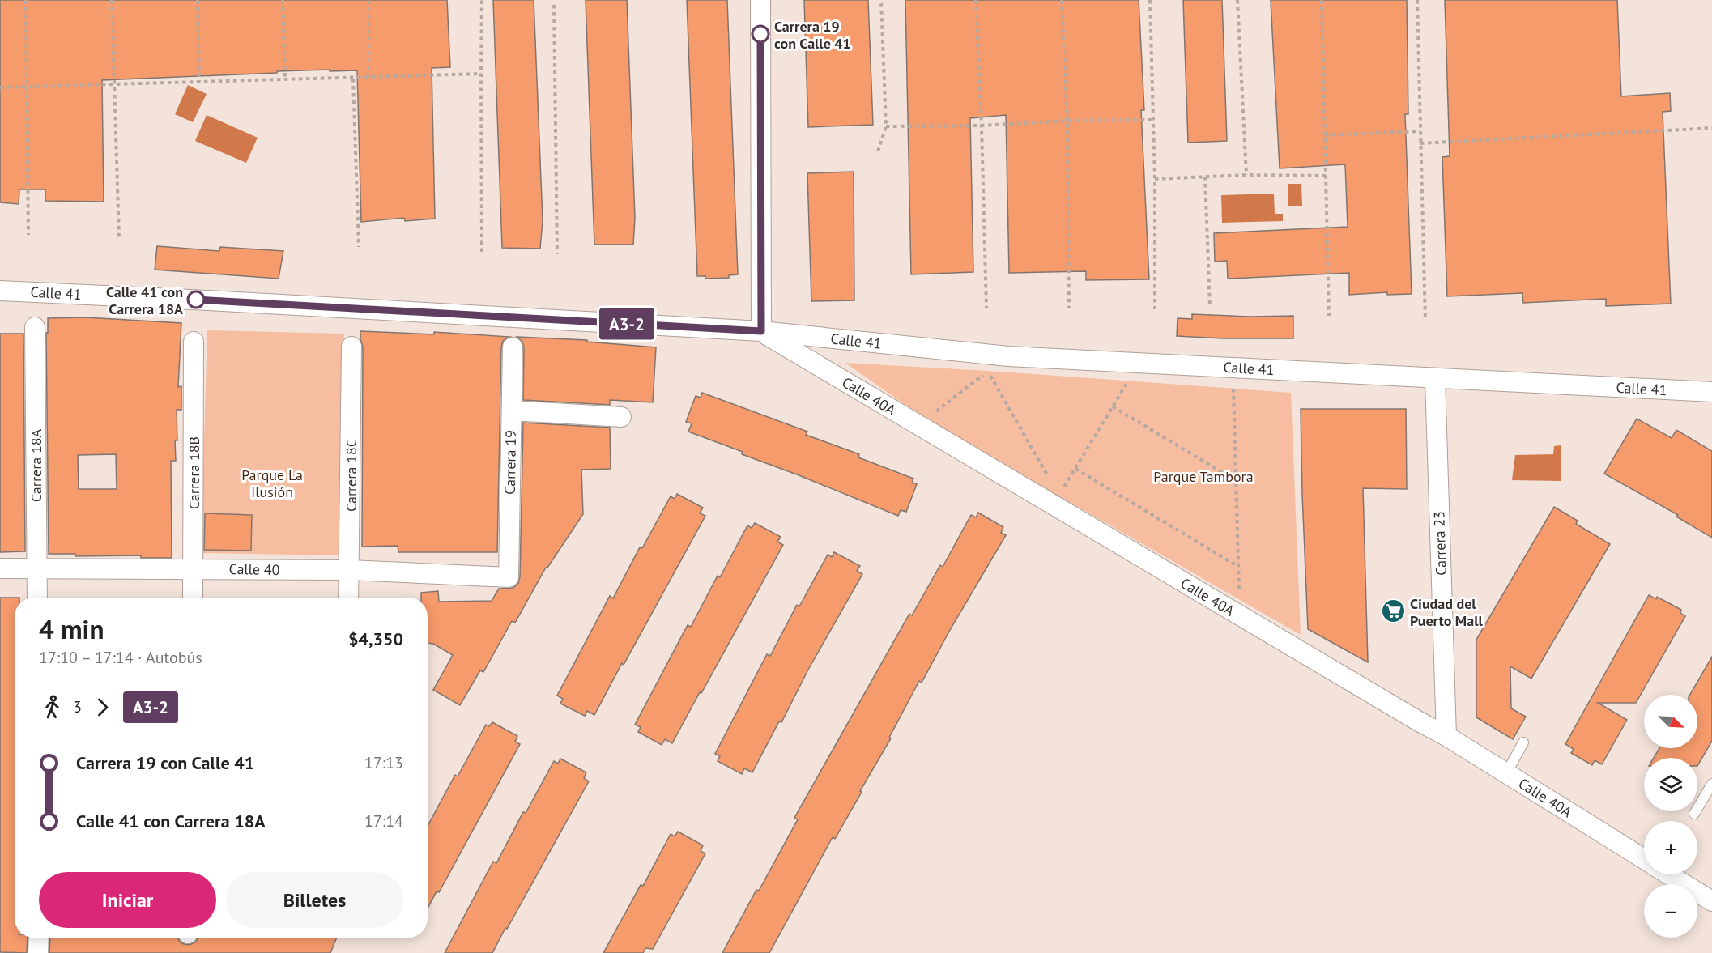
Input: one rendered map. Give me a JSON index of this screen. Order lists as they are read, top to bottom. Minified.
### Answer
{"streets":{"street":["Calle 41","Calle 40A","Carrera 19","Carrera 18A","Carrera 18B","Carrera 18C","Carrera 23","Calle 40"]},"crossings":[["Calle 41","Calle 40A"],["Calle 41","Carrera 23"],["Calle 40A","Carrera 23"],["Carrera 19","Calle 40"],["Carrera 18A","Calle 40"],["Carrera 18B","Calle 40"],["Carrera 18C","Calle 40"]],"parks":["Parque La Ilusión","Parque Tambora"],"places":{"other":["Carrera 19 con Calle 41","Calle 41 con Carrera 18A"],"supermarket":["Ciudad del Puerto Mall"]},"lines":["bus line A3-2"],"north":"bottom right","page":{"on_map":"A3-2","heading":["4 min","17:10 – 17:14 · Autobús","$4,350"],"legs":["3","A3-2"],"map_buttons":["+","−"],"list":[{"name":"Carrera 19 con Calle 41","value":"17:13"},{"name":"Calle 41 con Carrera 18A","value":"17:14"}],"buttons":["Iniciar","Billetes"]}}
